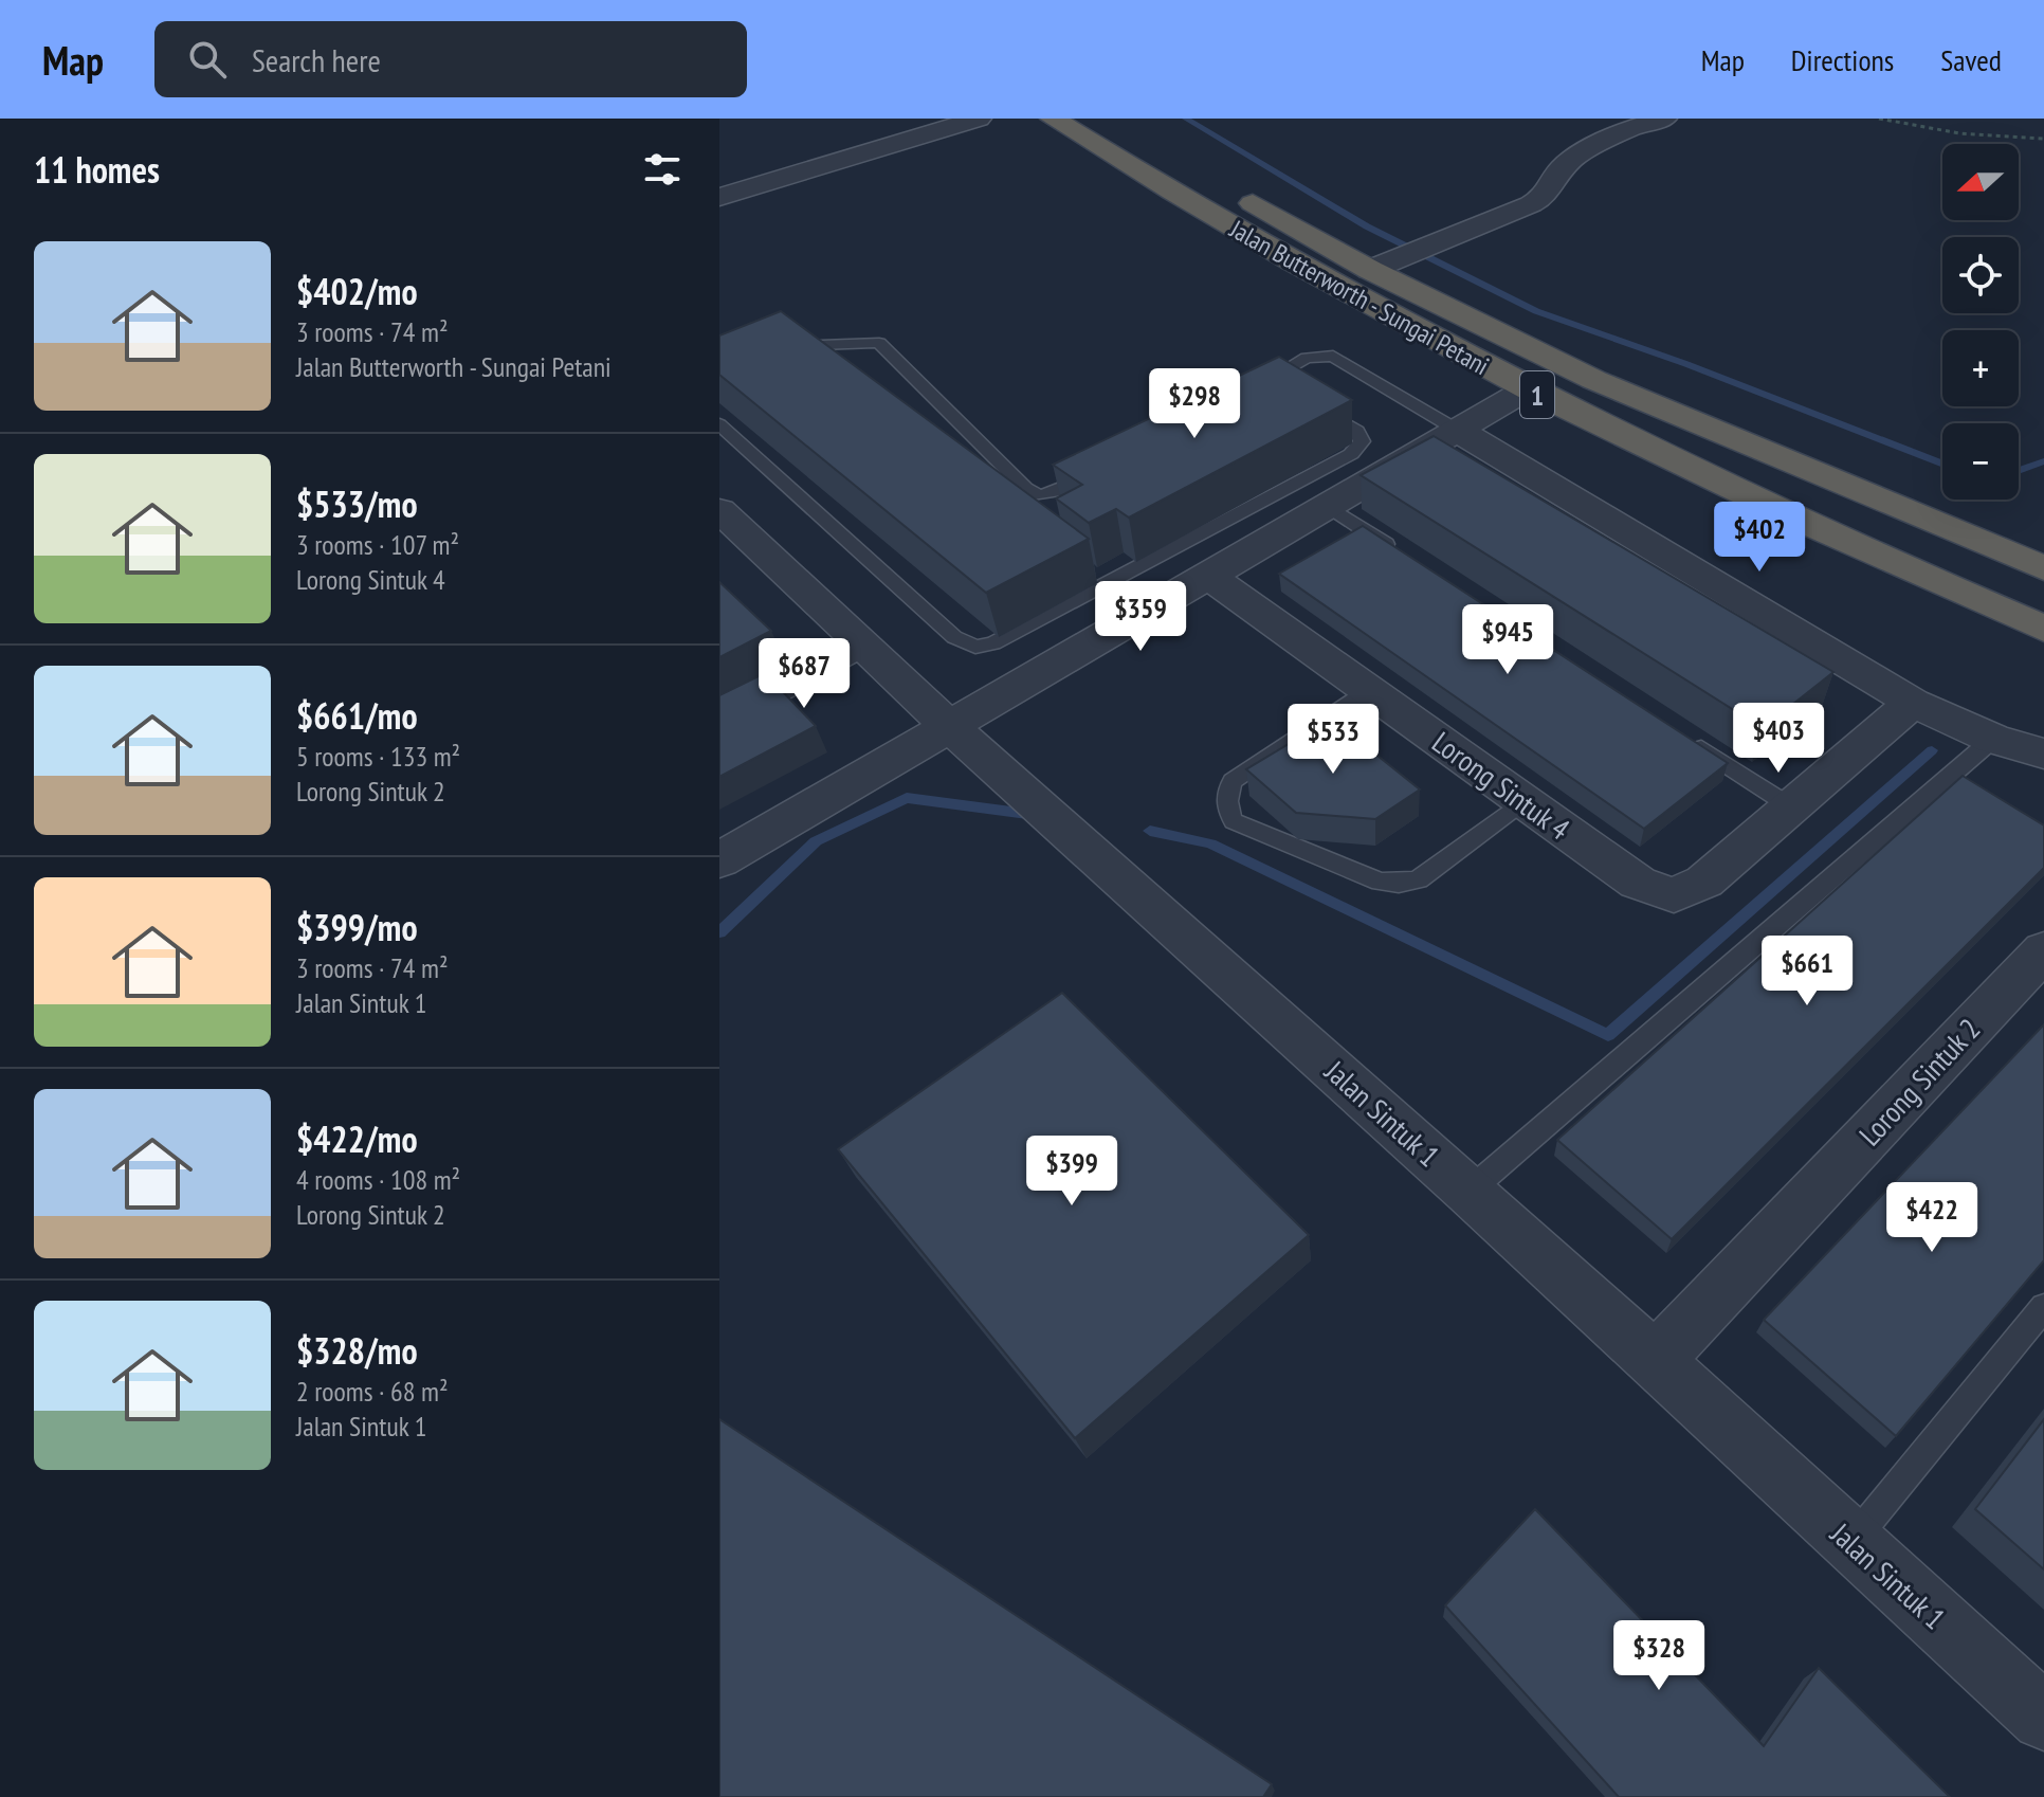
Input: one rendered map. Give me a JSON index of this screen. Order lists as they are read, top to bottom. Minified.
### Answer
{"streets":{"highway":["Jalan Butterworth - Sungai Petani","1"],"street":["Lorong Sintuk 4","Lorong Sintuk 2","Jalan Sintuk 1"]},"crossings":[["Lorong Sintuk 2","Jalan Sintuk 1"]],"north":"left","page":{"header":"Map","search":"Search here","nav":["Map","Directions","Saved"],"heading":"11 homes","map_buttons":["+","−"],"list":[{"name":"$402/mo","note":"3 rooms · 74 m² · Jalan Butterworth - Sungai Petani"},{"name":"$533/mo","note":"3 rooms · 107 m² · Lorong Sintuk 4"},{"name":"$661/mo","note":"5 rooms · 133 m² · Lorong Sintuk 2"},{"name":"$399/mo","note":"3 rooms · 74 m² · Jalan Sintuk 1"},{"name":"$422/mo","note":"4 rooms · 108 m² · Lorong Sintuk 2"},{"name":"$328/mo","note":"2 rooms · 68 m² · Jalan Sintuk 1"}],"price":["$298","$402","$359","$945","$687","$403","$533","$661","$399","$422","$328"]}}
